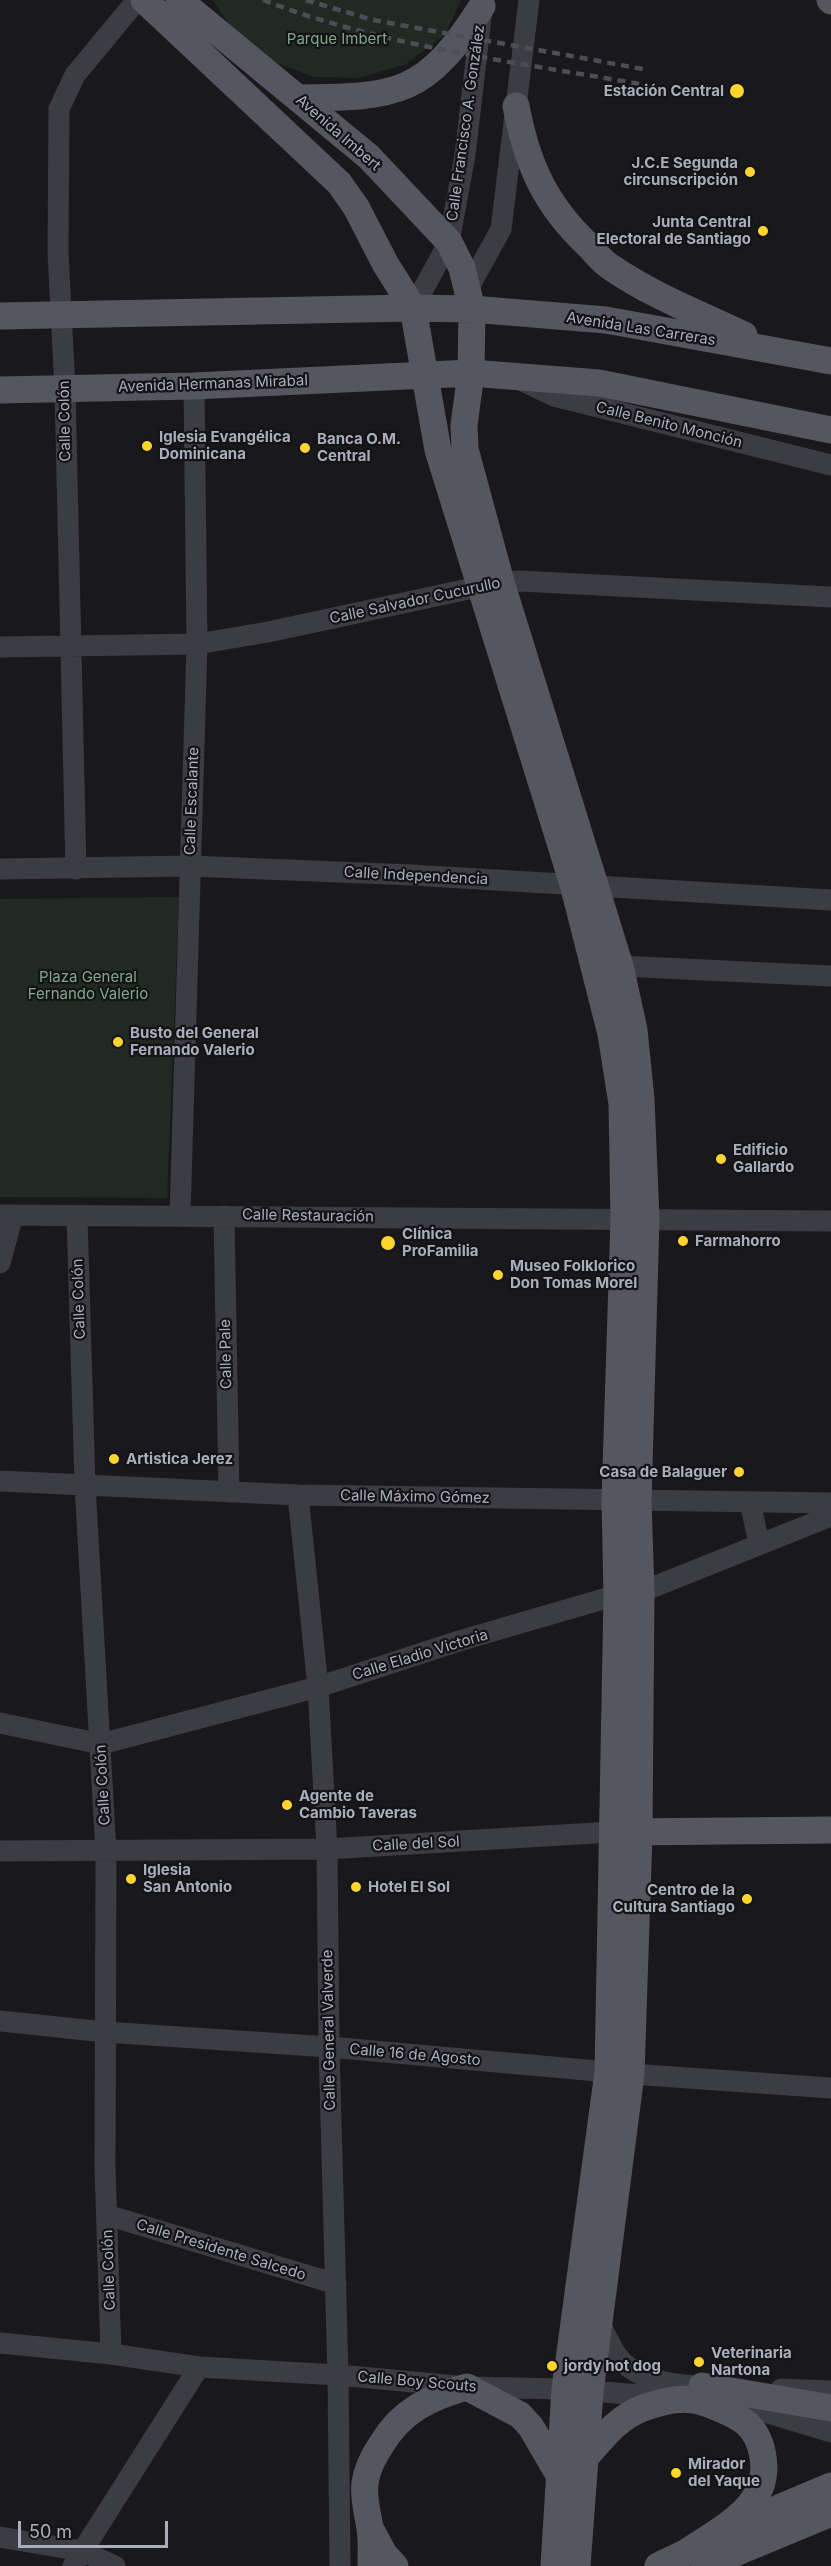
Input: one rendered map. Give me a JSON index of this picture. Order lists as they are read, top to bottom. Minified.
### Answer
{"streets":{"main road":["Avenida Imbert","Avenida Las Carreras","Avenida Hermanas Mirabal","Calle del Sol"],"street":["Calle Francisco A. González","Calle Colón","Calle Benito Monción","Calle Salvador Cucurullo","Calle Escalante","Calle Independencia","Calle Restauración","Calle Pale","Calle Máximo Gómez","Calle Eladio Victoria","Calle General Valverde","Calle 16 de Agosto","Calle Presidente Salcedo","Calle Boy Scouts"]},"crossings":[["Calle Francisco A. González","Avenida Imbert"],["Calle Francisco A. González","Avenida Las Carreras"],["Avenida Imbert","Avenida Las Carreras"],["Avenida Imbert","Calle Salvador Cucurullo"],["Avenida Hermanas Mirabal","Calle Colón"],["Avenida Hermanas Mirabal","Calle Escalante"],["Calle Colón","Calle Salvador Cucurullo"],["Calle Colón","Calle Independencia"],["Calle Colón","Calle Restauración"],["Calle Colón","Calle Máximo Gómez"],["Calle Colón","Calle Eladio Victoria"],["Calle Colón","Calle del Sol"],["Calle Colón","Calle 16 de Agosto"],["Calle Colón","Calle Presidente Salcedo"],["Calle Colón","Calle Boy Scouts"],["Calle Salvador Cucurullo","Calle Escalante"],["Calle Escalante","Calle Independencia"],["Calle Escalante","Calle Restauración"],["Calle Restauración","Calle Pale"],["Calle Pale","Calle Máximo Gómez"],["Calle Máximo Gómez","Calle General Valverde"],["Calle Eladio Victoria","Calle General Valverde"],["Calle del Sol","Calle General Valverde"],["Calle General Valverde","Calle 16 de Agosto"],["Calle General Valverde","Calle Presidente Salcedo"],["Calle General Valverde","Calle Boy Scouts"]],"parks":["Parque Imbert","Plaza General Fernando Valerio"],"places":["Estación Central","J.C.E Segunda circunscripción","Junta Central Electoral de Santiago","Iglesia Evangélica Dominicana","Banca O.M. Central","Busto del General Fernando Valerio","Edificio Gallardo","Farmahorro","Clínica ProFamilia","Museo Folklorico Don Tomas Morel","Artistica Jerez","Casa de Balaguer","Agente de Cambio Taveras","Iglesia San Antonio","Hotel El Sol","Centro de la Cultura Santiago","Veterinaria Nartona","jordy hot dog","Mirador del Yaque"],"scale_bar":"50 m"}
